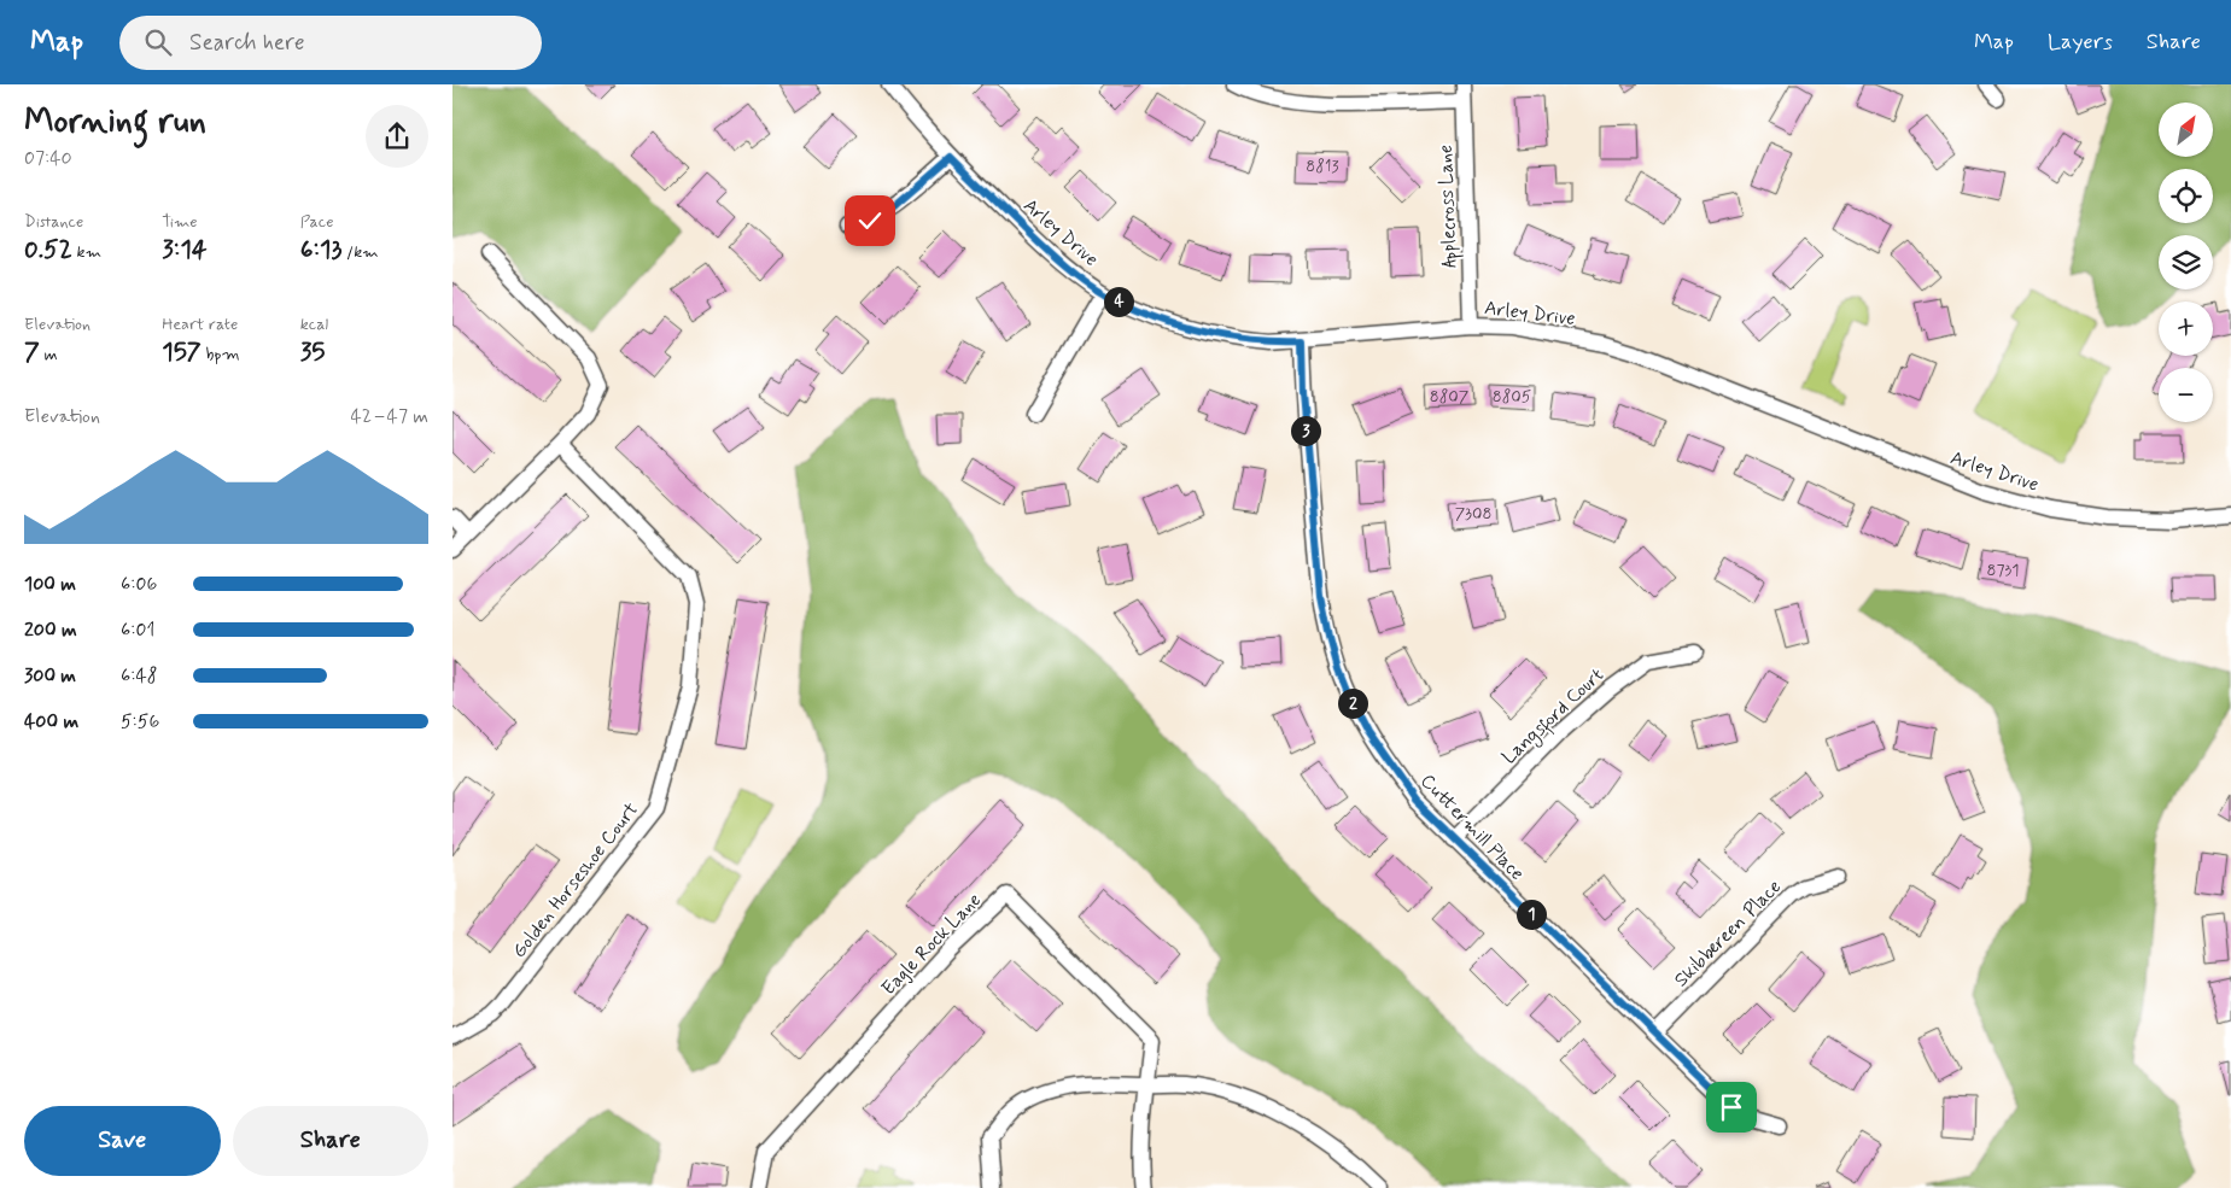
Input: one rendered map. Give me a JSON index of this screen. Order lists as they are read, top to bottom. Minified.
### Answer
{"streets":{"street":["Applecross Lane","Arley Drive","Langsford Court","Cuttermill Place","Golden Horseshoe Court","Skibbereen Place","Eagle Rock Lane"]},"crossings":[["Applecross Lane","Arley Drive"],["Arley Drive","Cuttermill Place"],["Langsford Court","Cuttermill Place"],["Cuttermill Place","Skibbereen Place"]],"house_numbers":["8813","8807","8805","7308","8731"],"north":"top right","page":{"header":"Map","search":"Search here","nav":["Map","Layers","Share"],"heading":["Morning run","07:40"],"map_buttons":["+","−"],"stats":[["Distance","0.52 km"],["Time","3:14"],["Pace","6:13 /km"],["Elevation","7 m"],["Heart rate","157 bpm"],["kcal","35"]],"pins":["4","3","2","1"],"chart":["Elevation","42–47 m"],"list":[{"name":"100 m","note":"6:06"},{"name":"200 m","note":"6:01"},{"name":"300 m","note":"6:48"},{"name":"400 m","note":"5:56"}],"buttons":["Save","Share"]}}
